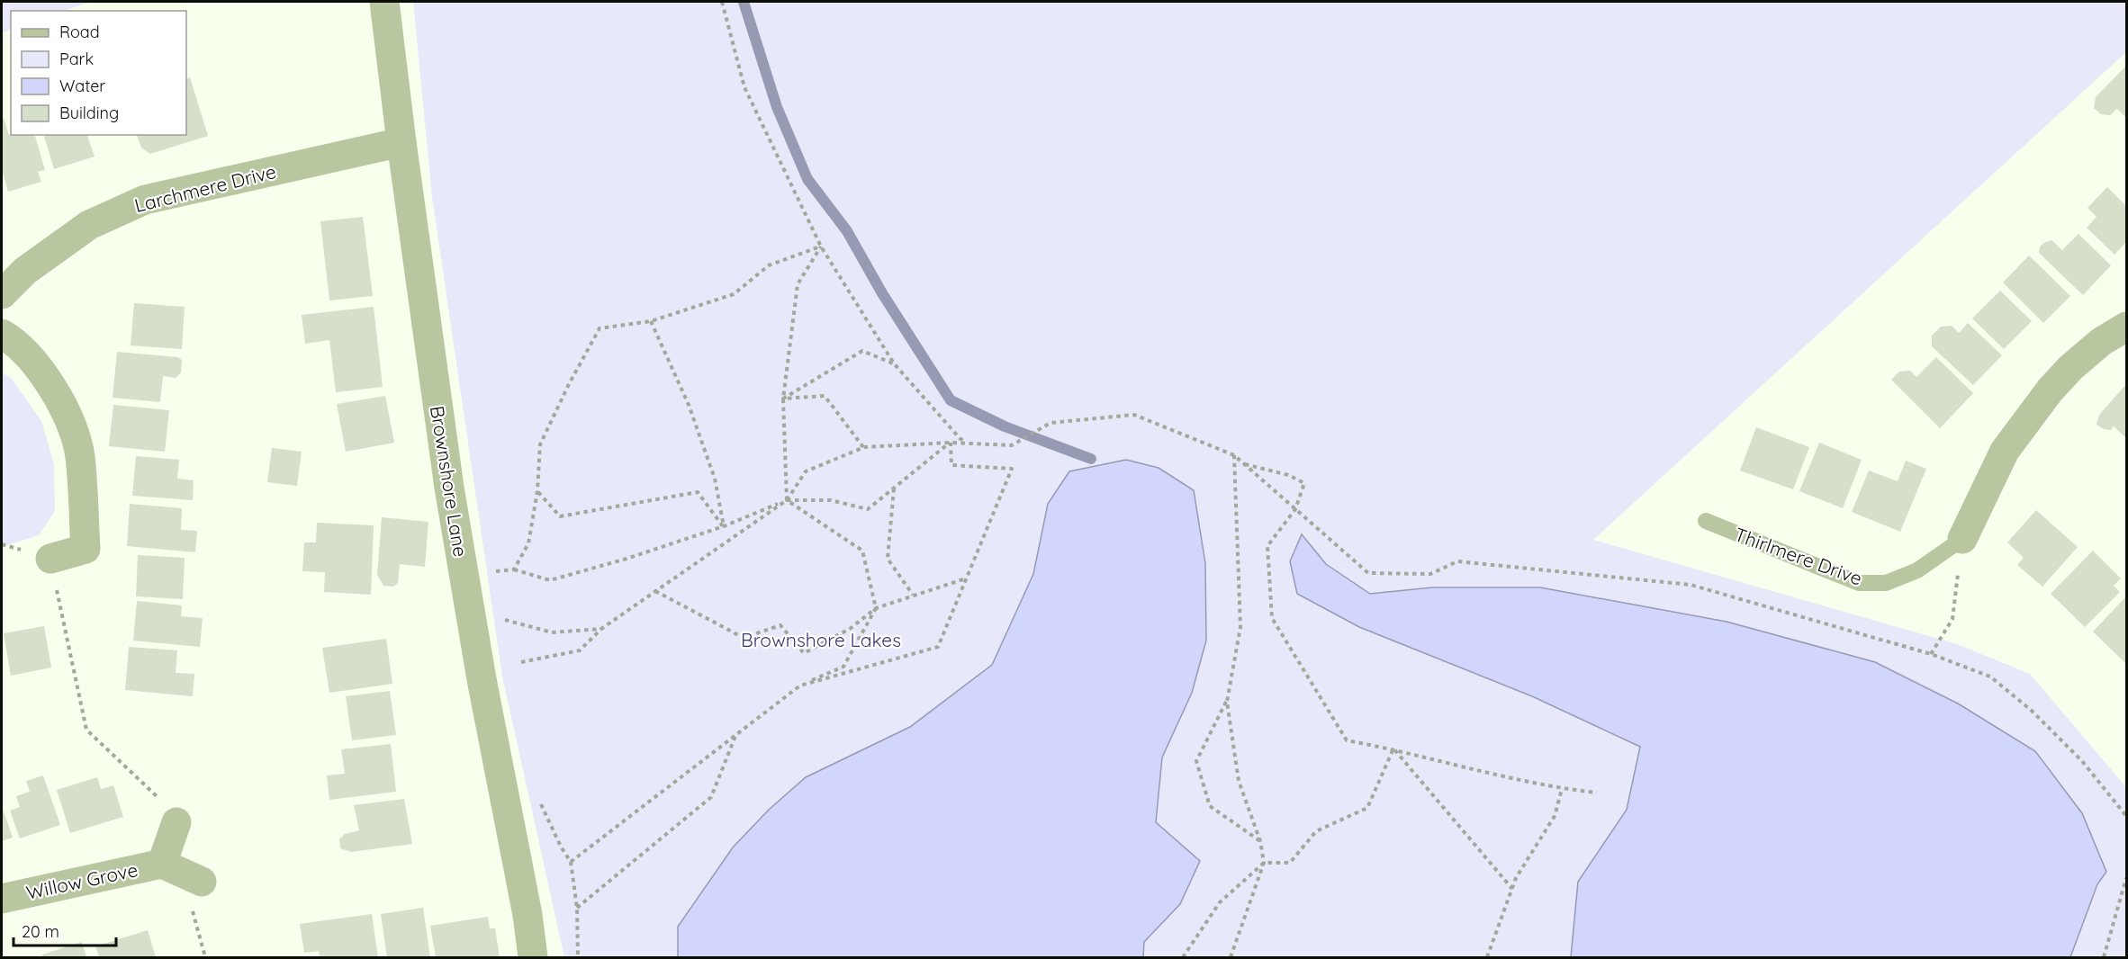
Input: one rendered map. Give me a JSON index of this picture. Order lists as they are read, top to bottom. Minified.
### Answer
{"streets":{"street":["Larchmere Drive","Brownshore Lane","Thirlmere Drive","Willow Grove"]},"crossings":[["Larchmere Drive","Brownshore Lane"]],"parks":["Brownshore Lakes"],"legend":["Road","Park","Water","Building"],"scale_bar":"20 m"}
